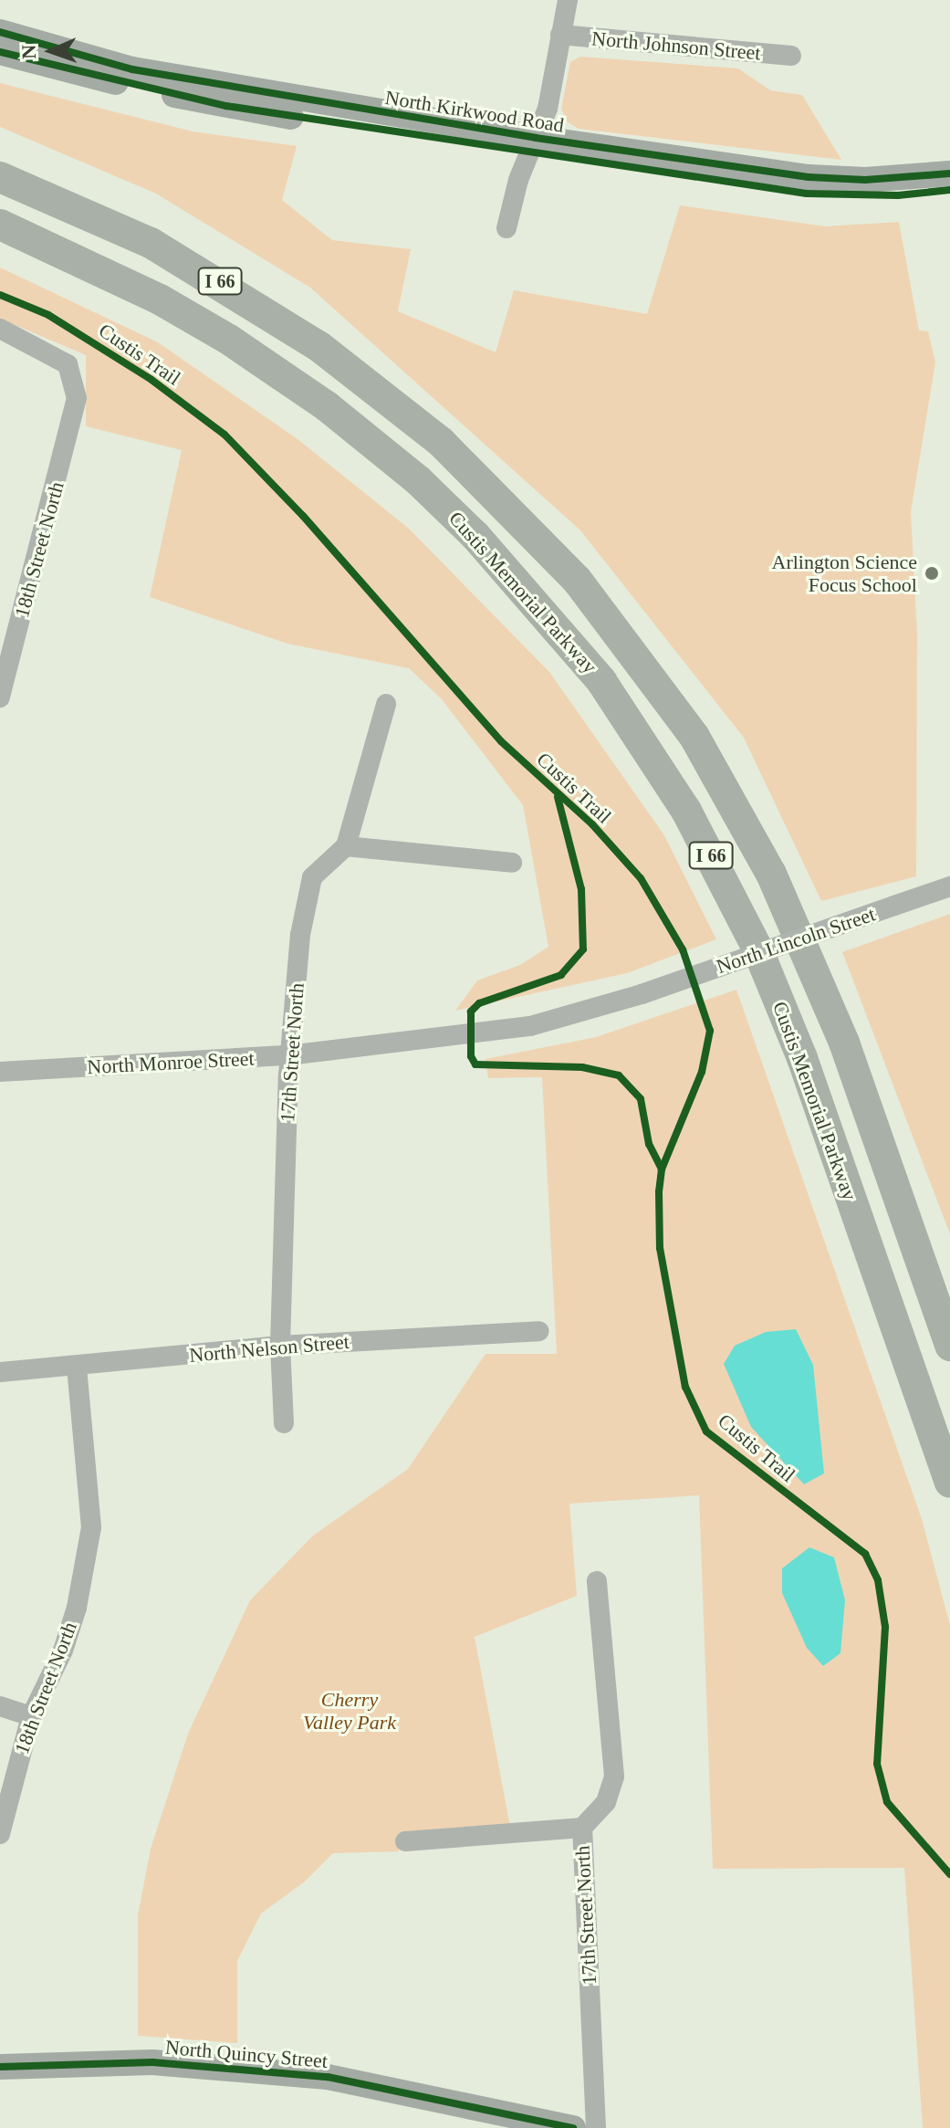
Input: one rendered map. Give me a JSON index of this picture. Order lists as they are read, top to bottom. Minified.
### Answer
{"streets":{"highway":["I 66","Custis Memorial Parkway"],"main road":["North Kirkwood Road","North Quincy Street"],"street":["North Johnson Street","18th Street North","North Lincoln Street","17th Street North","North Monroe Street","North Nelson Street"],"cycle path":["Custis Trail"]},"crossings":[["18th Street North","North Nelson Street"],["North Lincoln Street","North Monroe Street"],["17th Street North","North Monroe Street"],["17th Street North","North Nelson Street"]],"parks":["Cherry Valley Park"],"places":["Arlington Science Focus School"],"north":"left"}
